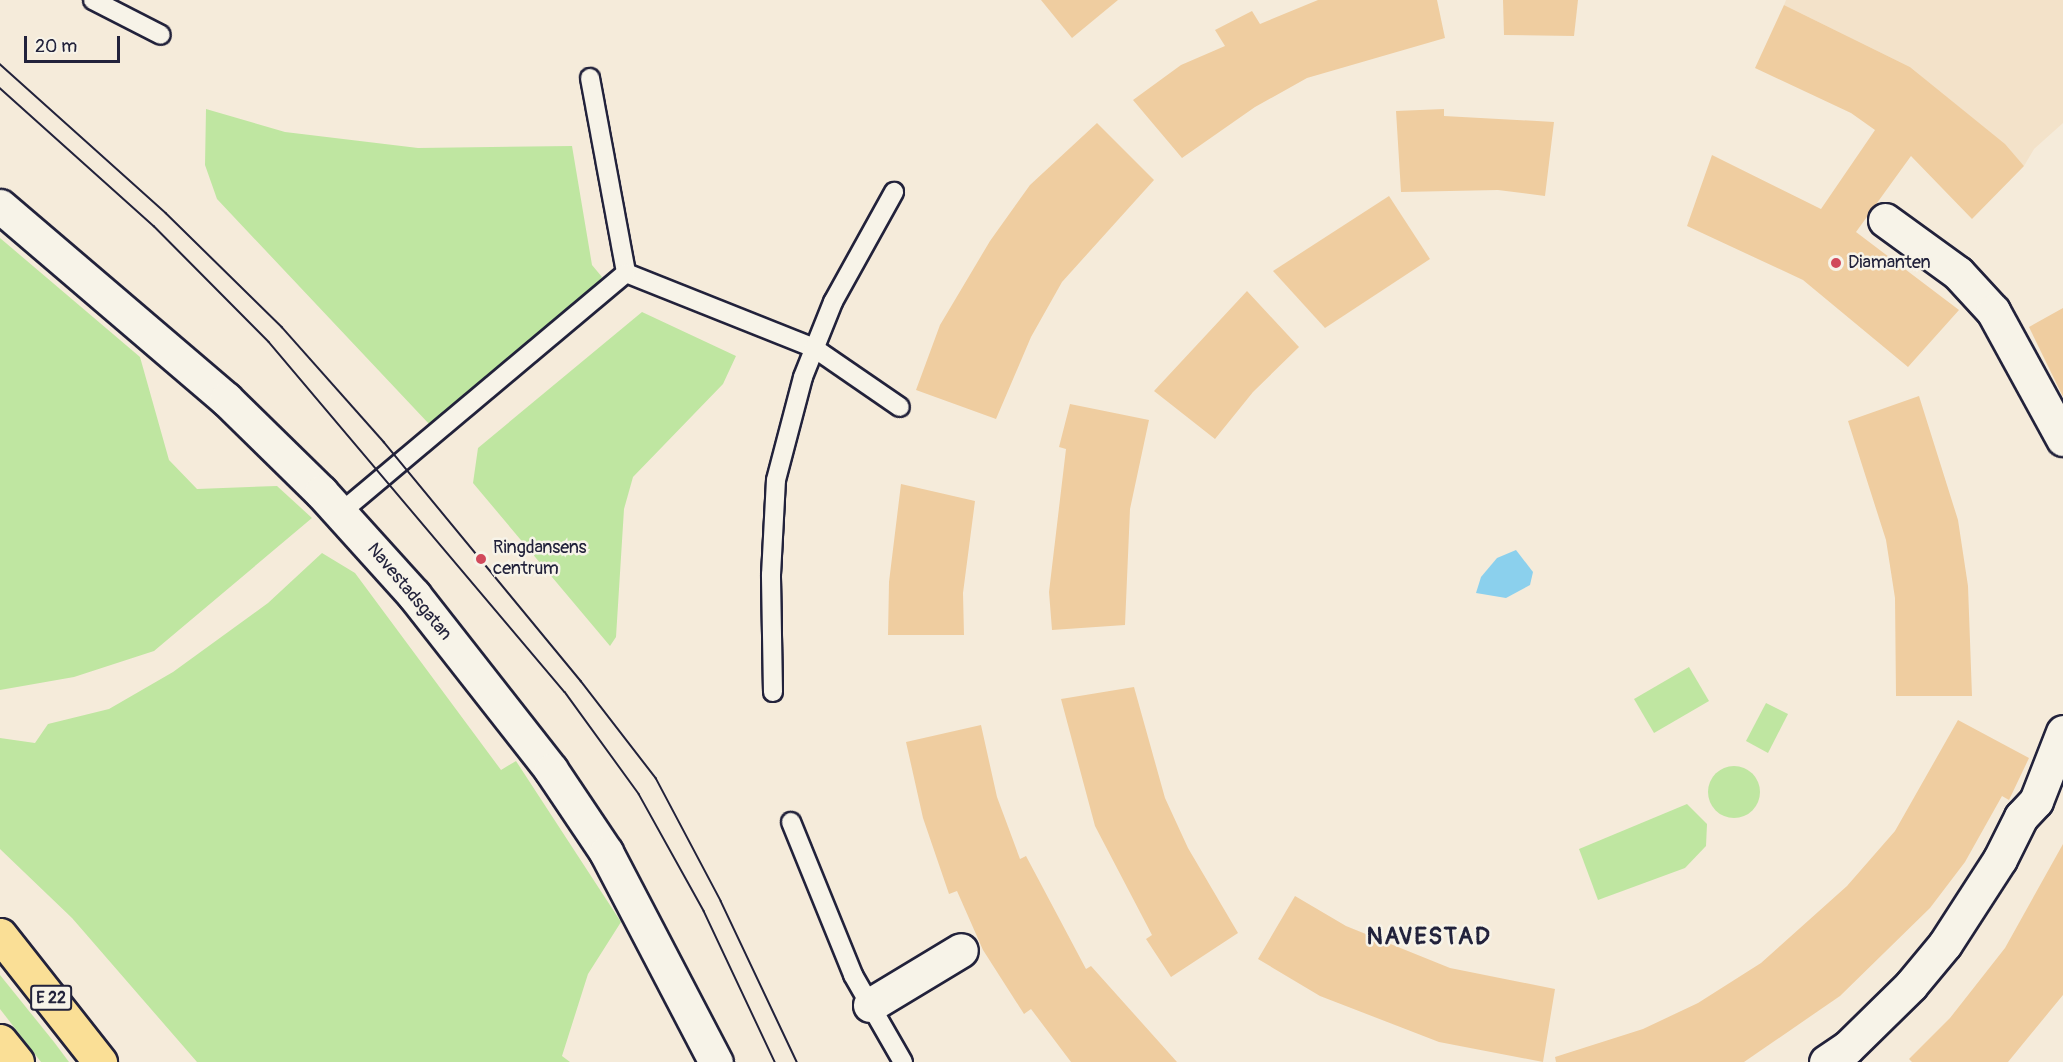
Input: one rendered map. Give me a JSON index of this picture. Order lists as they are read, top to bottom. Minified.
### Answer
{"streets":{"highway":["E 22"],"street":["Navestadsgatan"]},"districts":["NAVESTAD"],"places":["Diamanten","Ringdansens centrum"],"scale_bar":"20 m"}
